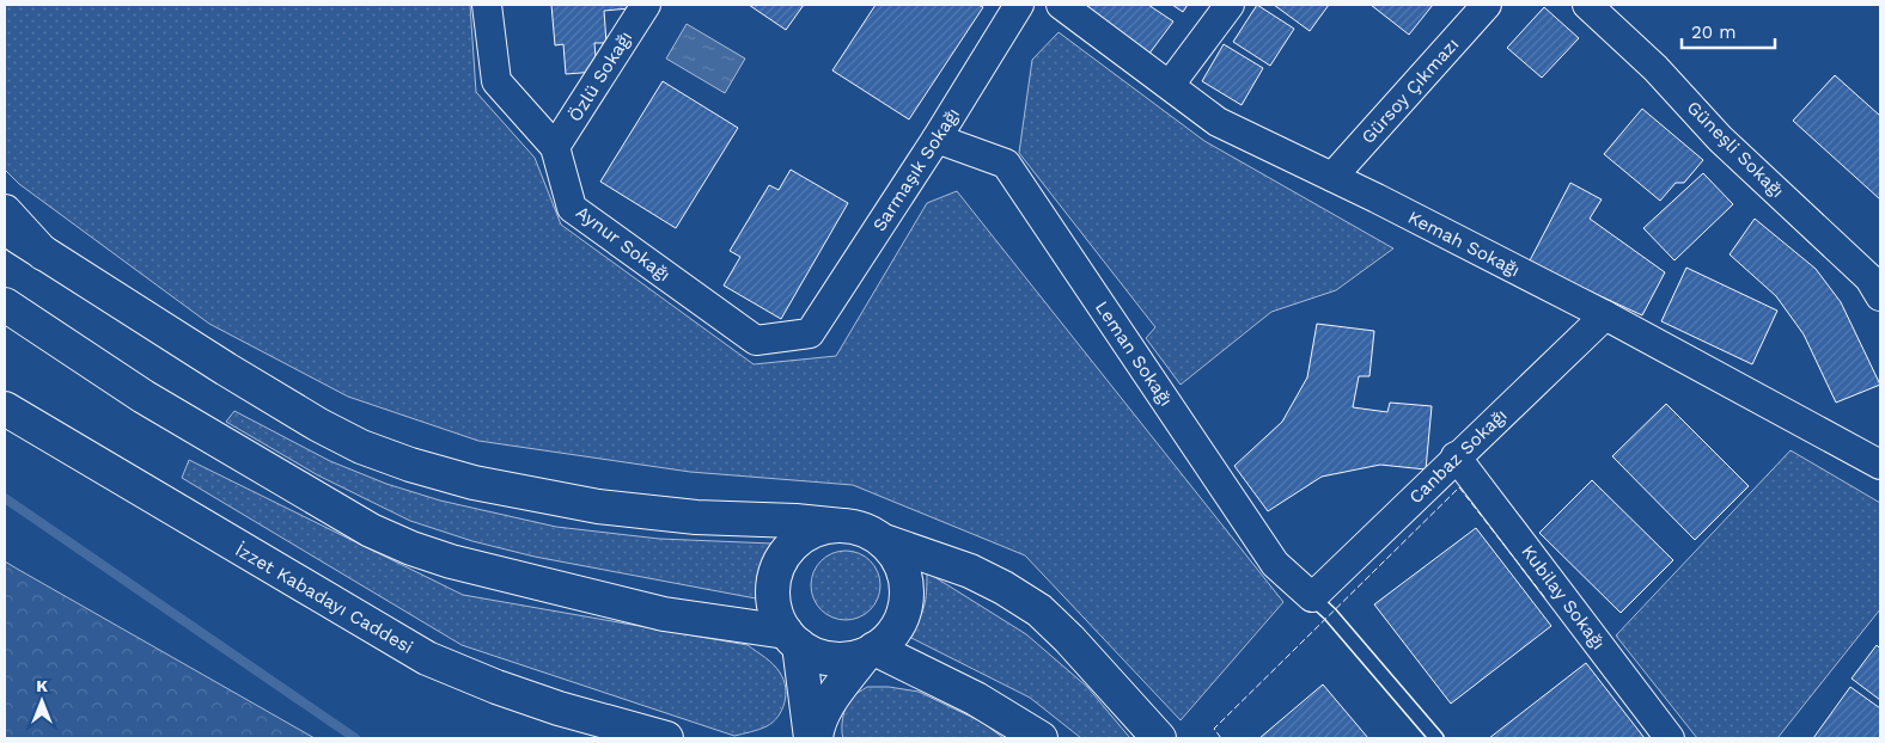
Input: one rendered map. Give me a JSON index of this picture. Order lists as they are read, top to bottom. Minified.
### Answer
{"streets":{"main road":["İzzet Kabadayı Caddesi"],"street":["Özlü Sokağı","Gürsoy Çıkmazı","Güneşli Sokağı","Sarmaşık Sokağı","Aynur Sokağı","Kemah Sokağı","Leman Sokağı","Canbaz Sokağı","Kubilay Sokağı"]},"crossings":[["Özlü Sokağı","Aynur Sokağı"],["Gürsoy Çıkmazı","Kemah Sokağı"],["Sarmaşık Sokağı","Aynur Sokağı"],["Sarmaşık Sokağı","Leman Sokağı"],["Kemah Sokağı","Canbaz Sokağı"],["Leman Sokağı","Canbaz Sokağı"],["Canbaz Sokağı","Kubilay Sokağı"]],"scale_bar":"20 m","north":"top"}
